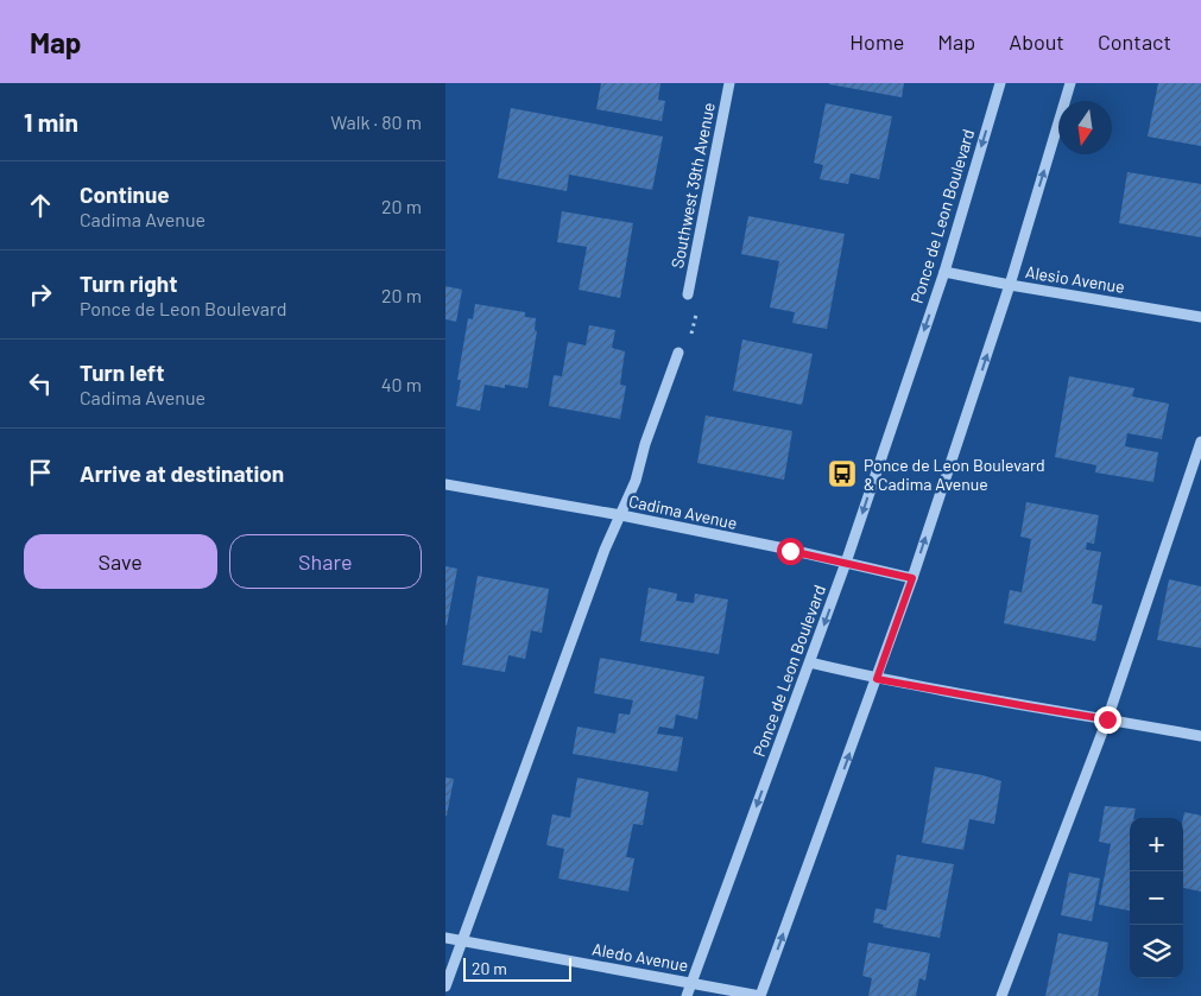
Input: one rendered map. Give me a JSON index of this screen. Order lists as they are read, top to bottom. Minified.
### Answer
{"streets":{"street":["Southwest 39th Avenue","Ponce de Leon Boulevard","Alesio Avenue","Cadima Avenue","Aledo Avenue"]},"crossings":[["Ponce de Leon Boulevard","Alesio Avenue"],["Ponce de Leon Boulevard","Cadima Avenue"],["Ponce de Leon Boulevard","Aledo Avenue"]],"places":{"bus stop":["Ponce de Leon Boulevard & Cadima Avenue"]},"scale_bar":"20 m","north":"bottom","page":{"header":"Map","nav":["Home","Map","About","Contact"],"heading":["1 min","Walk · 80 m"],"list":[["Continue","Cadima Avenue","20 m"],["Turn right","Ponce de Leon Boulevard","20 m"],["Turn left","Cadima Avenue","40 m"],"Arrive at destination"],"buttons":["Save","Share"],"map_buttons":["+","−"],"scale":"20 m"}}
